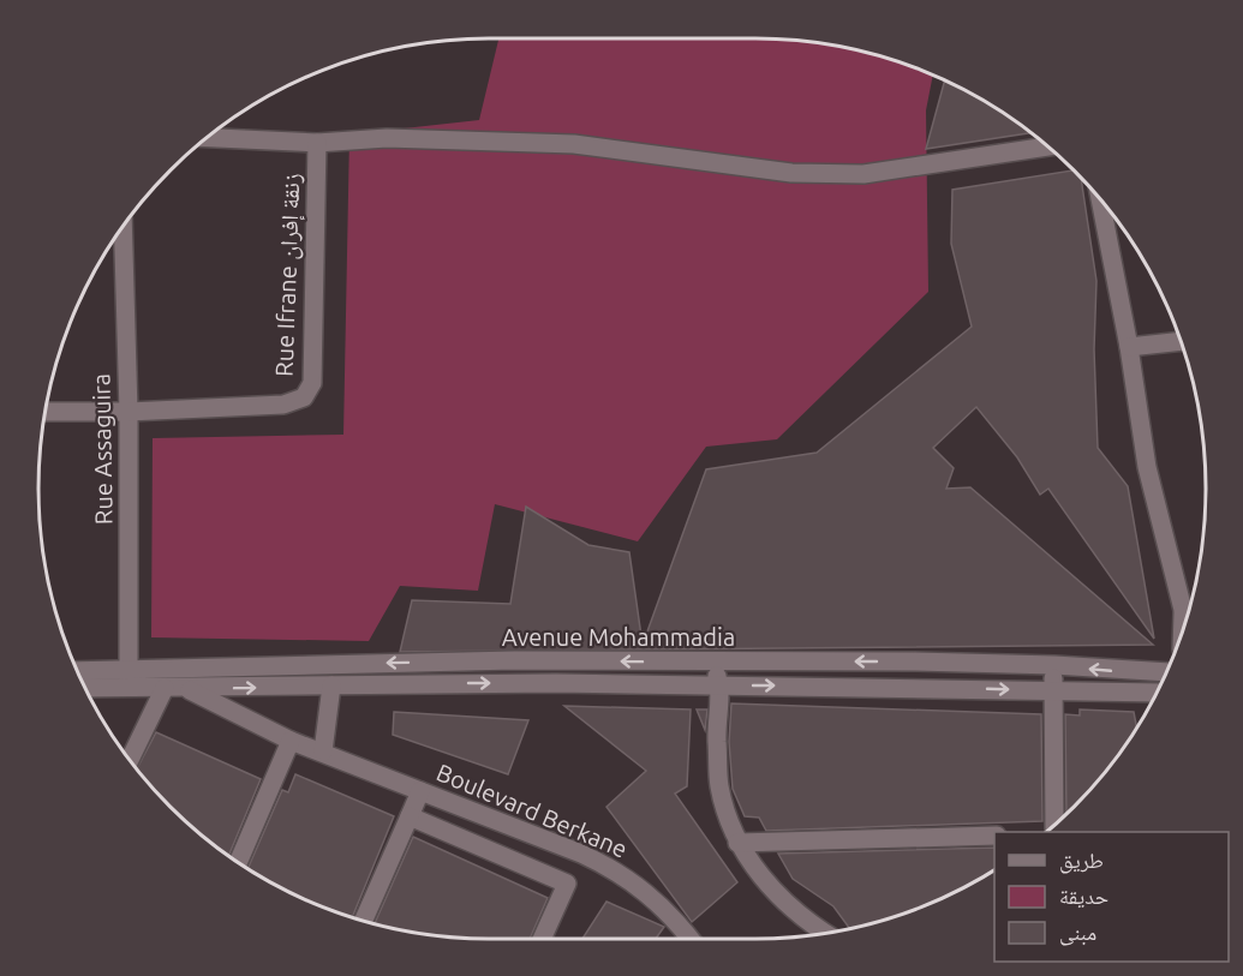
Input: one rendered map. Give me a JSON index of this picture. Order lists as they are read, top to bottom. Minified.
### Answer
{"streets":{"street":["Rue Ifrane زنقة إفران","Rue Assaguira","Avenue Mohammadia","Boulevard Berkane"]},"crossings":[["Rue Ifrane زنقة إفران","Rue Assaguira"],["Rue Assaguira","Avenue Mohammadia"],["Avenue Mohammadia","Boulevard Berkane"]],"legend":["طريق","حديقة","مبنى"]}
